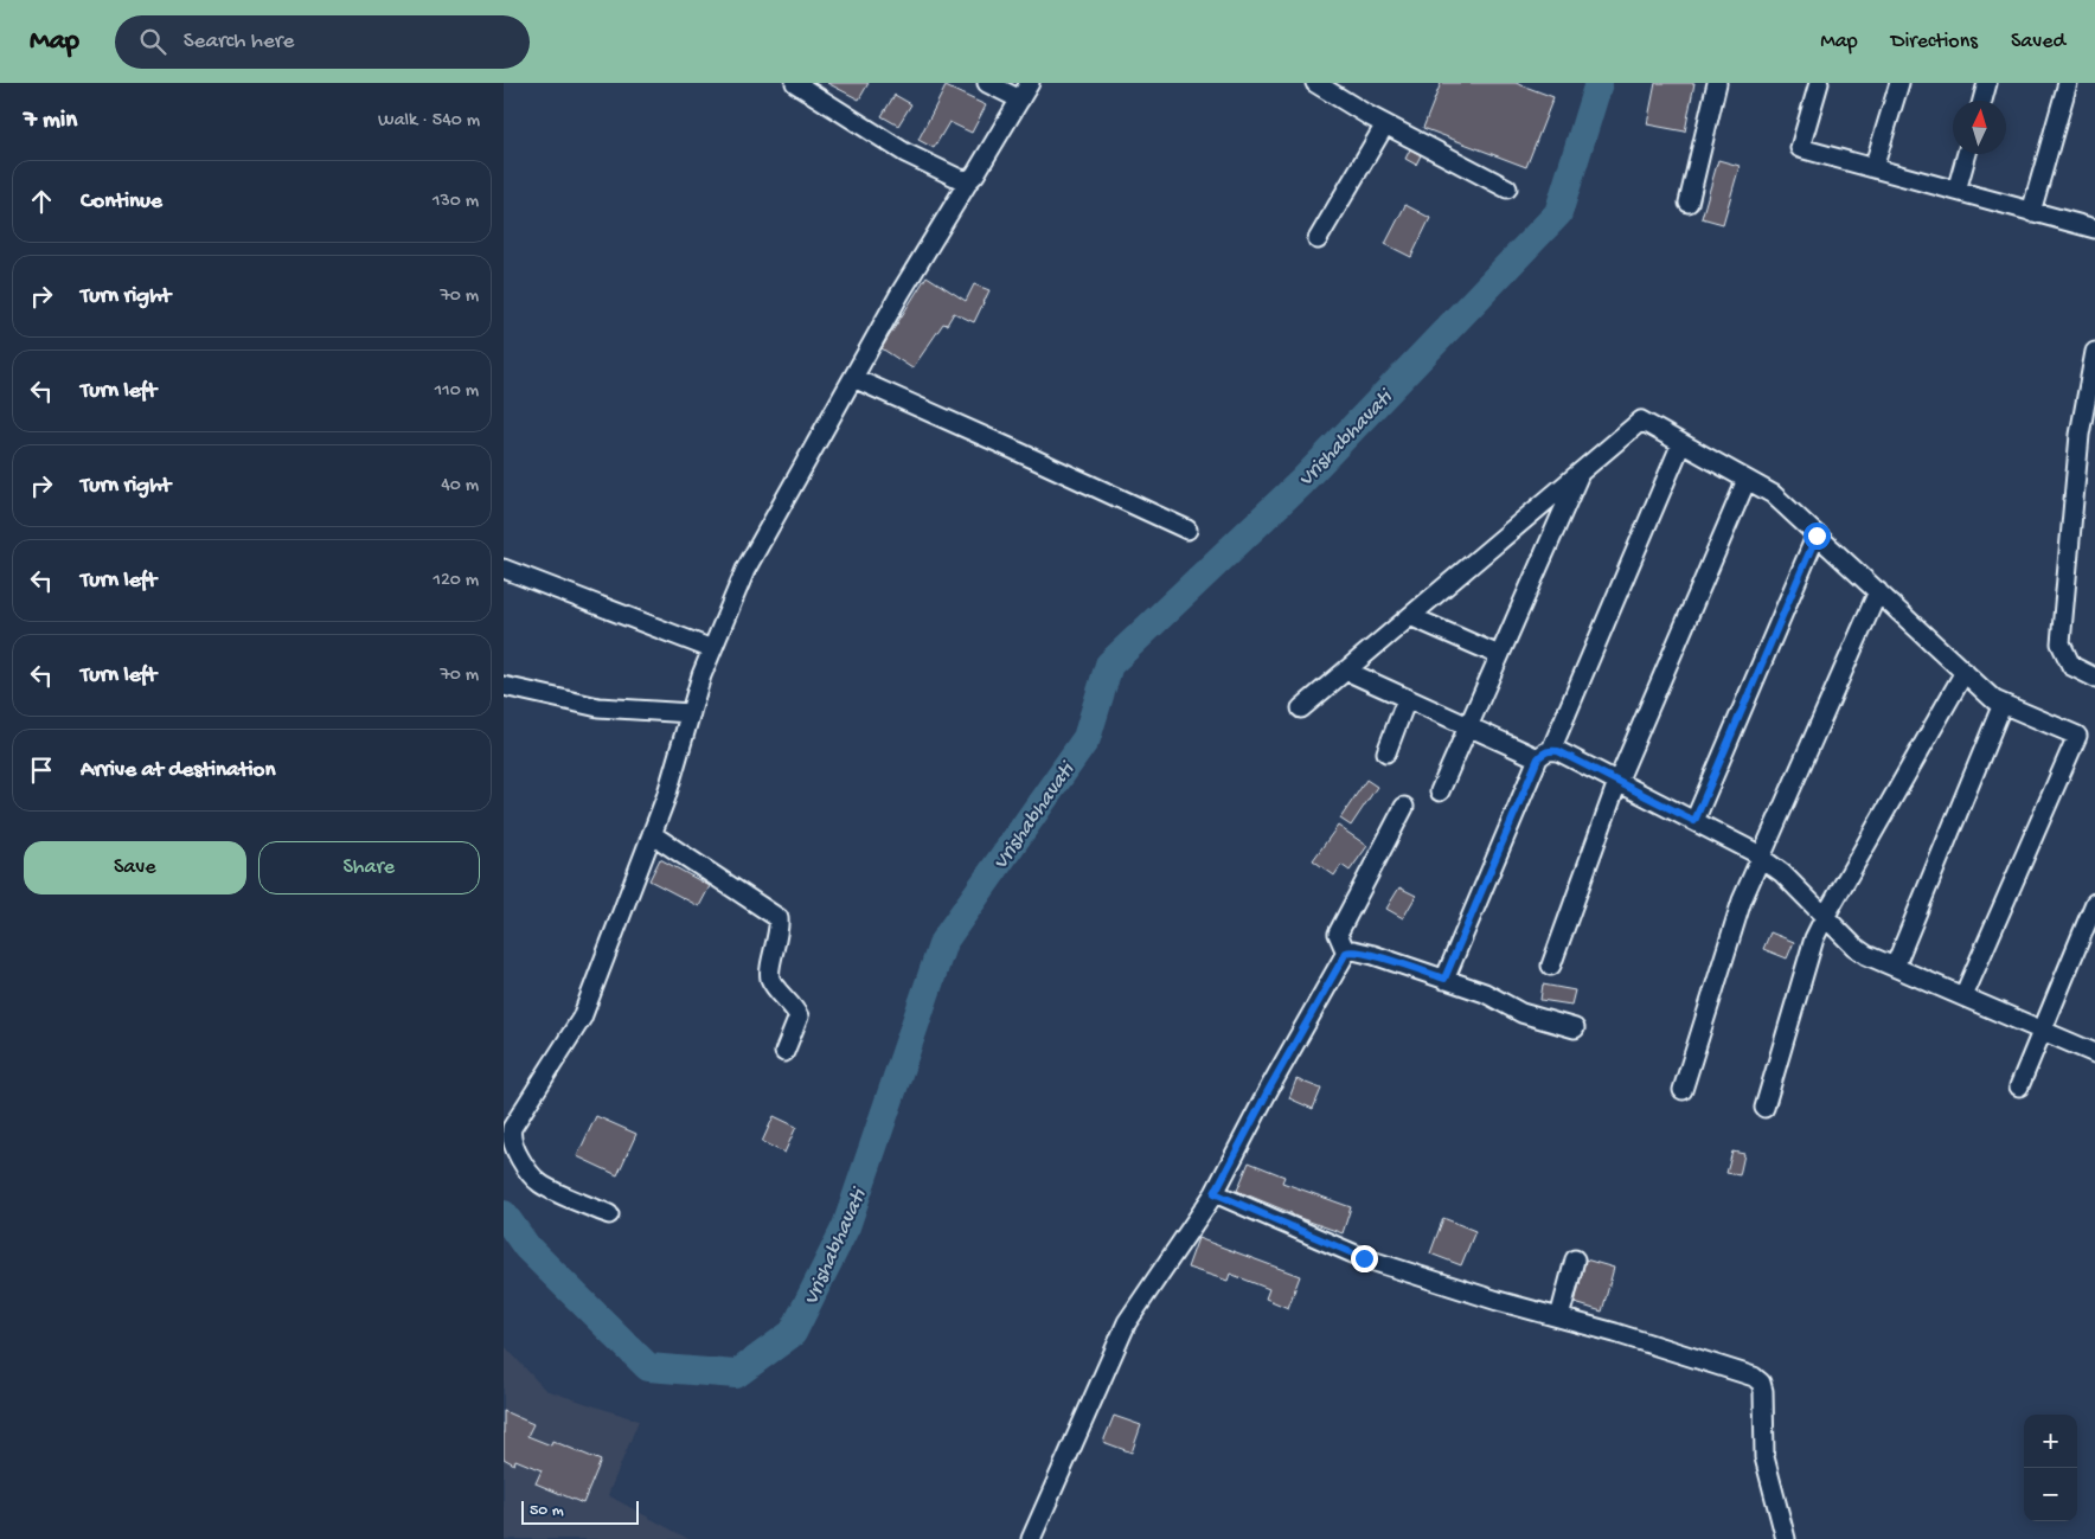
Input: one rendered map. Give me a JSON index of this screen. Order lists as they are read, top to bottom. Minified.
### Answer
{"water":["Vrishabhavati"],"scale_bar":"50 m","north":"top","page":{"header":"Map","search":"Search here","nav":["Map","Directions","Saved"],"heading":["7 min","Walk · 540 m"],"list":[["Continue","130 m"],["Turn right","70 m"],["Turn left","110 m"],["Turn right","40 m"],["Turn left","120 m"],["Turn left","70 m"],"Arrive at destination"],"buttons":["Save","Share"],"map_buttons":["+","−"],"scale":"50 m"}}
